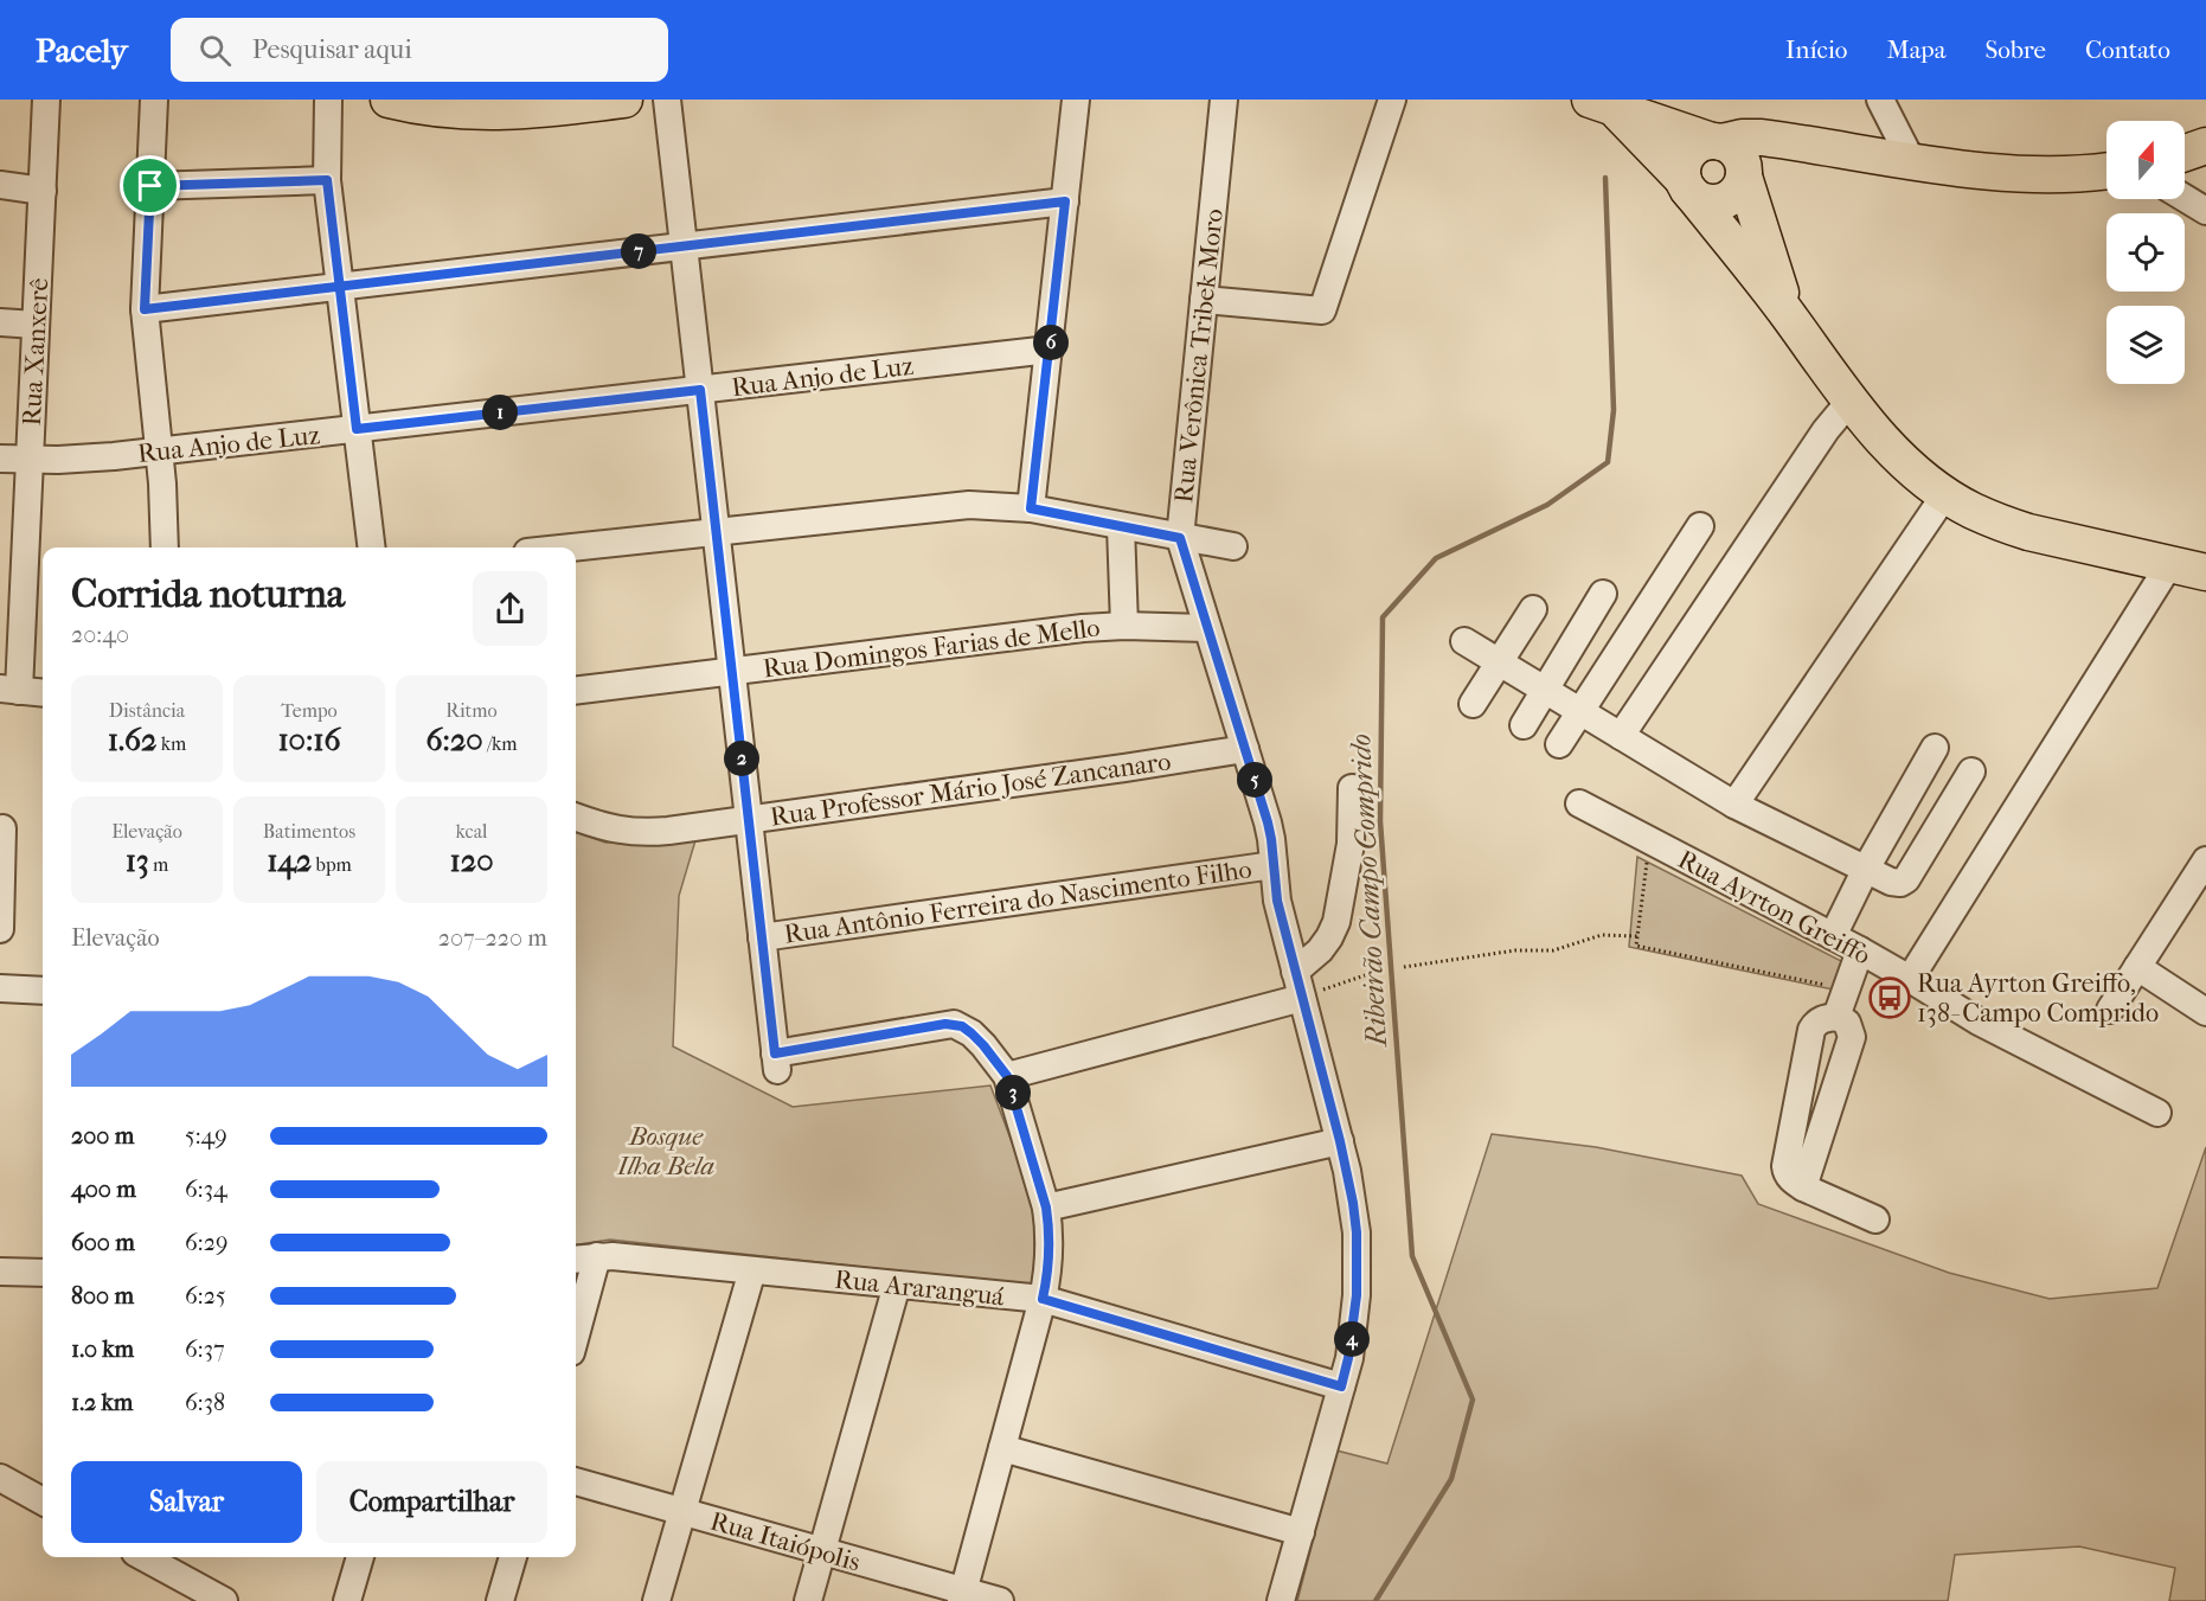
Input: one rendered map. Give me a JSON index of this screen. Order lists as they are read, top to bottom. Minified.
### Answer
{"streets":{"street":["Rua Xanxerê","Rua Verônica Tribek Moro","Rua Anjo de Luz","Rua Domingos Farias de Mello","Rua Professor Mário José Zancanaro","Rua Antônio Ferreira do Nascimento Filho","Rua Ayrton Greiffo","Rua Araranguá","Rua Itaiópolis"]},"crossings":[["Rua Xanxerê","Rua Anjo de Luz"],["Rua Verônica Tribek Moro","Rua Domingos Farias de Mello"],["Rua Verônica Tribek Moro","Rua Professor Mário José Zancanaro"],["Rua Verônica Tribek Moro","Rua Antônio Ferreira do Nascimento Filho"],["Rua Verônica Tribek Moro","Rua Araranguá"]],"water":["Ribeirão Campo Comprido"],"parks":["Bosque Ilha Bela"],"places":{"bus stop":["Rua Ayrton Greiffo, 138- Campo Comprido"]},"north":"top","page":{"header":"Pacely","search":"Pesquisar aqui","nav":["Início","Mapa","Sobre","Contato"],"pins":["7","6","1","2","5","3","4"],"heading":["Corrida noturna","20:40"],"stats":[["Distância","1.62 km"],["Tempo","10:16"],["Ritmo","6:20 /km"],["Elevação","13 m"],["Batimentos","142 bpm"],["kcal","120"]],"chart":["Elevação","207–220 m"],"list":[{"name":"200 m","note":"5:49"},{"name":"400 m","note":"6:34"},{"name":"600 m","note":"6:29"},{"name":"800 m","note":"6:25"},{"name":"1.0 km","note":"6:37"},{"name":"1.2 km","note":"6:38"}],"buttons":["Salvar","Compartilhar"]}}
